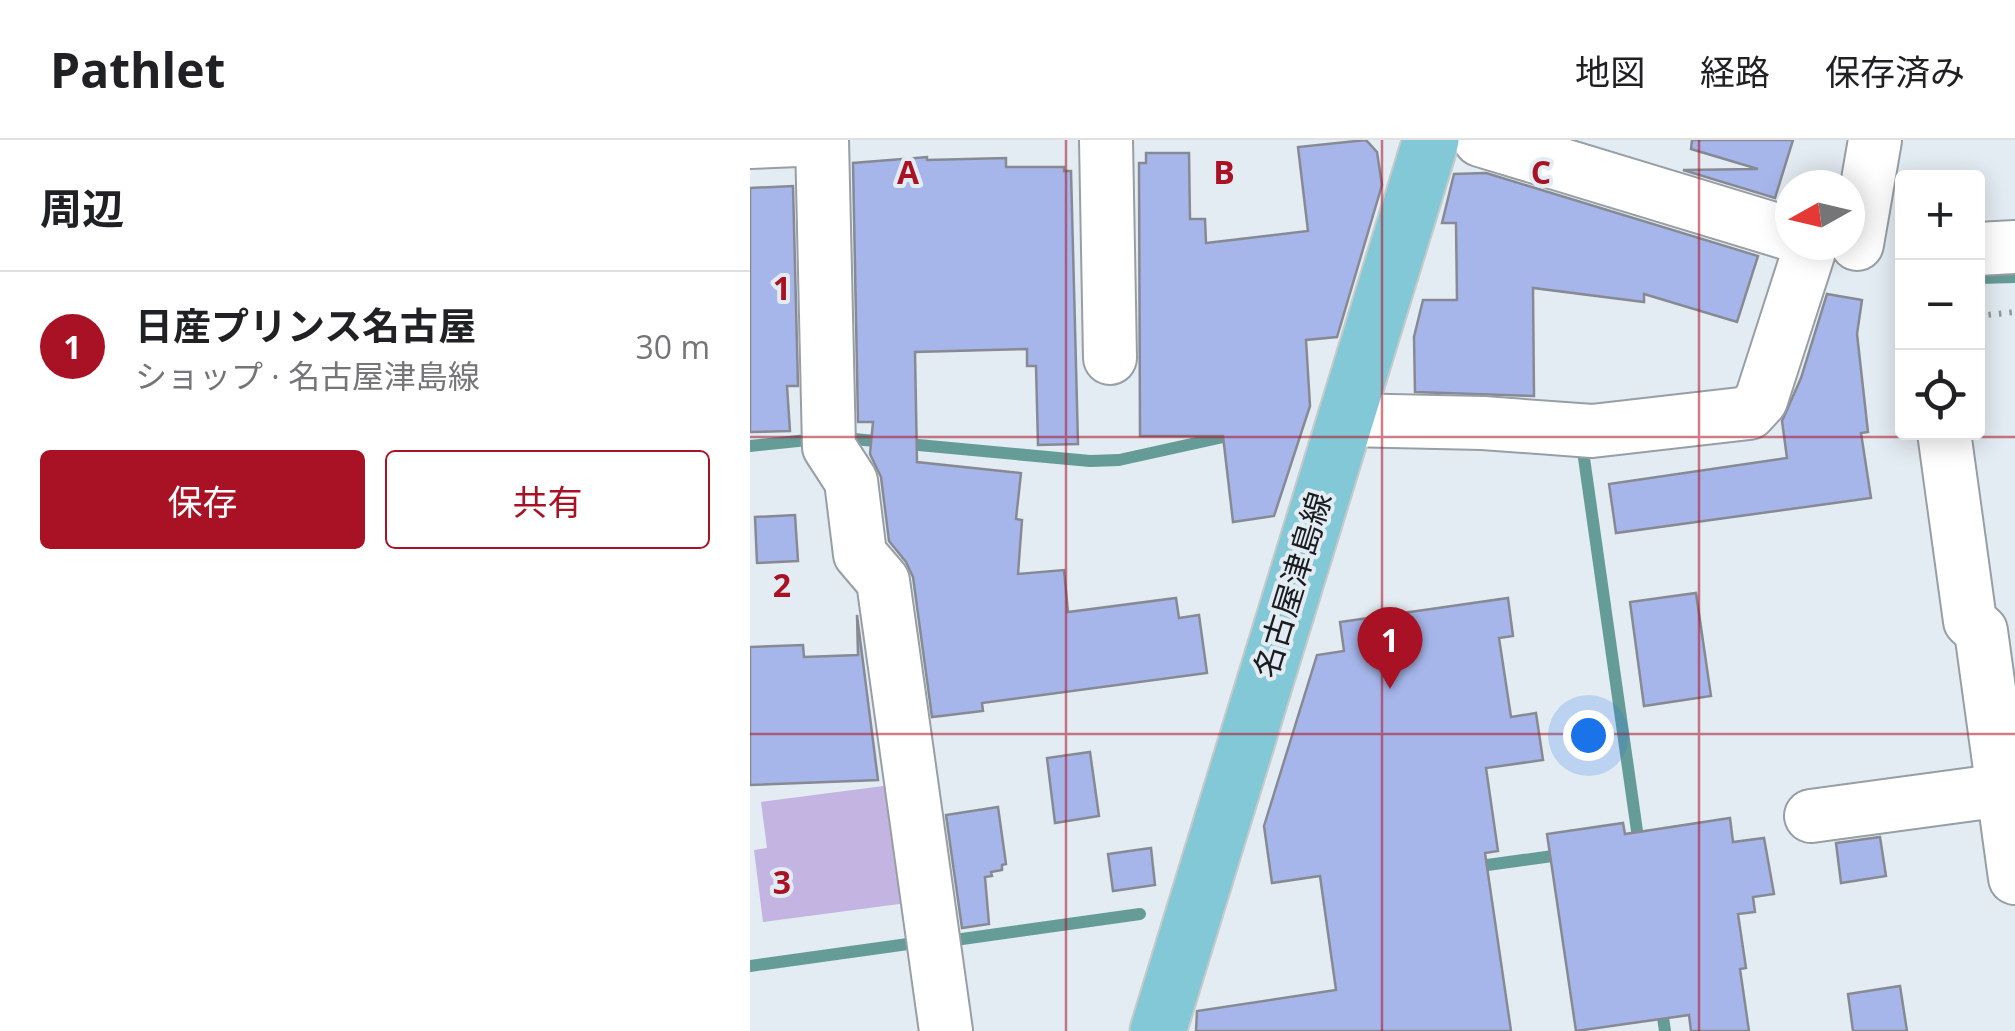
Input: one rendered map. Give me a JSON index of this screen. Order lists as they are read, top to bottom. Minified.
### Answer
{"streets":{"main road":["名古屋津島線"]},"north":"left","page":{"header":"Pathlet","nav":["地図","経路","保存済み"],"heading":"周辺","map_buttons":["+","−"],"list":[{"mark":"1","name":"日産プリンス名古屋","note":"ショップ · 名古屋津島線","value":"30 m"}],"buttons":["保存","共有"],"pins":"1"},"grid":{"columns":["A","B","C"],"rows":["1","2","3"]}}
